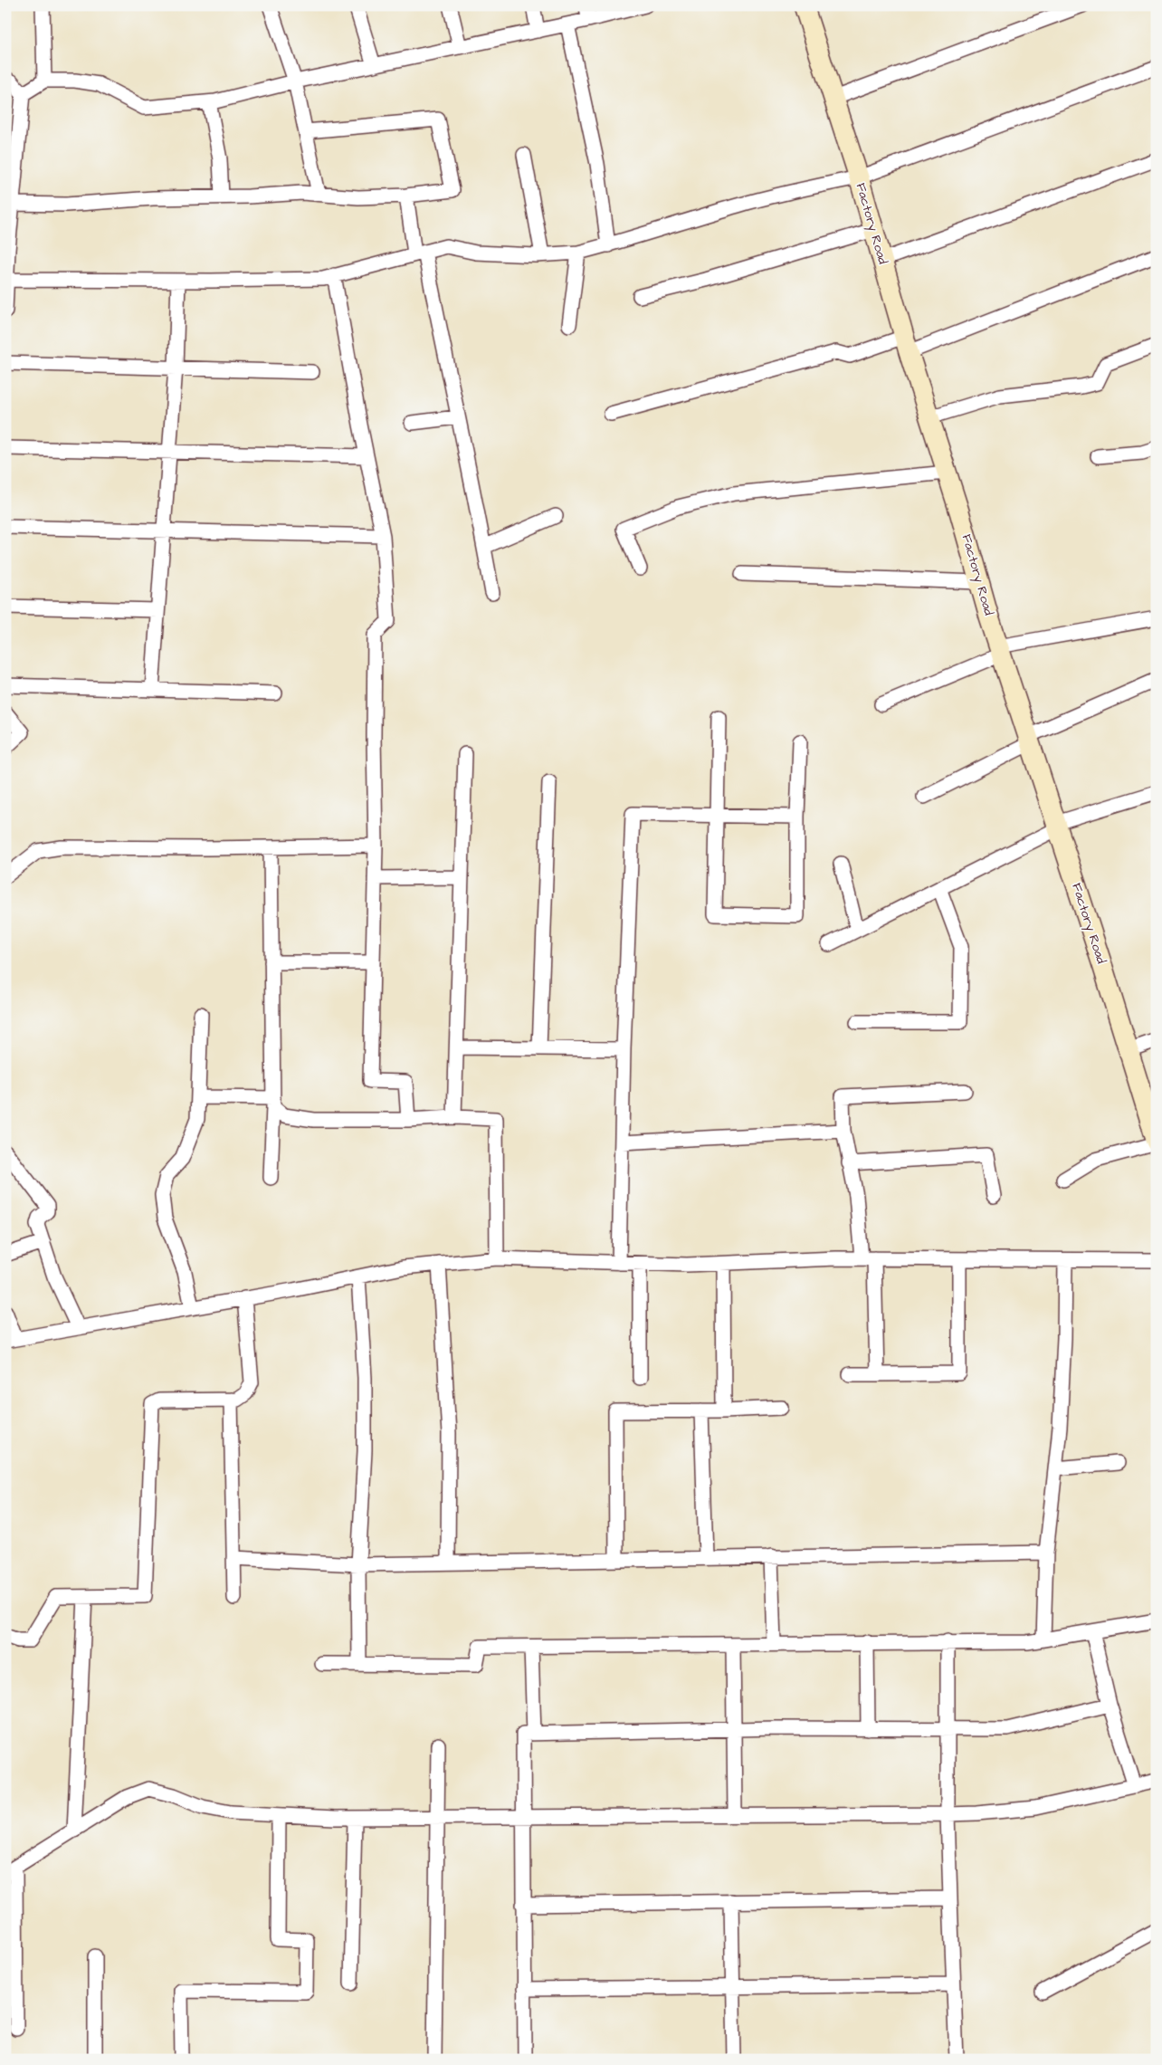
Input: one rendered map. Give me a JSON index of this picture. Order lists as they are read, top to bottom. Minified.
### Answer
{"streets":{"main road":["Factory Road"]}}
